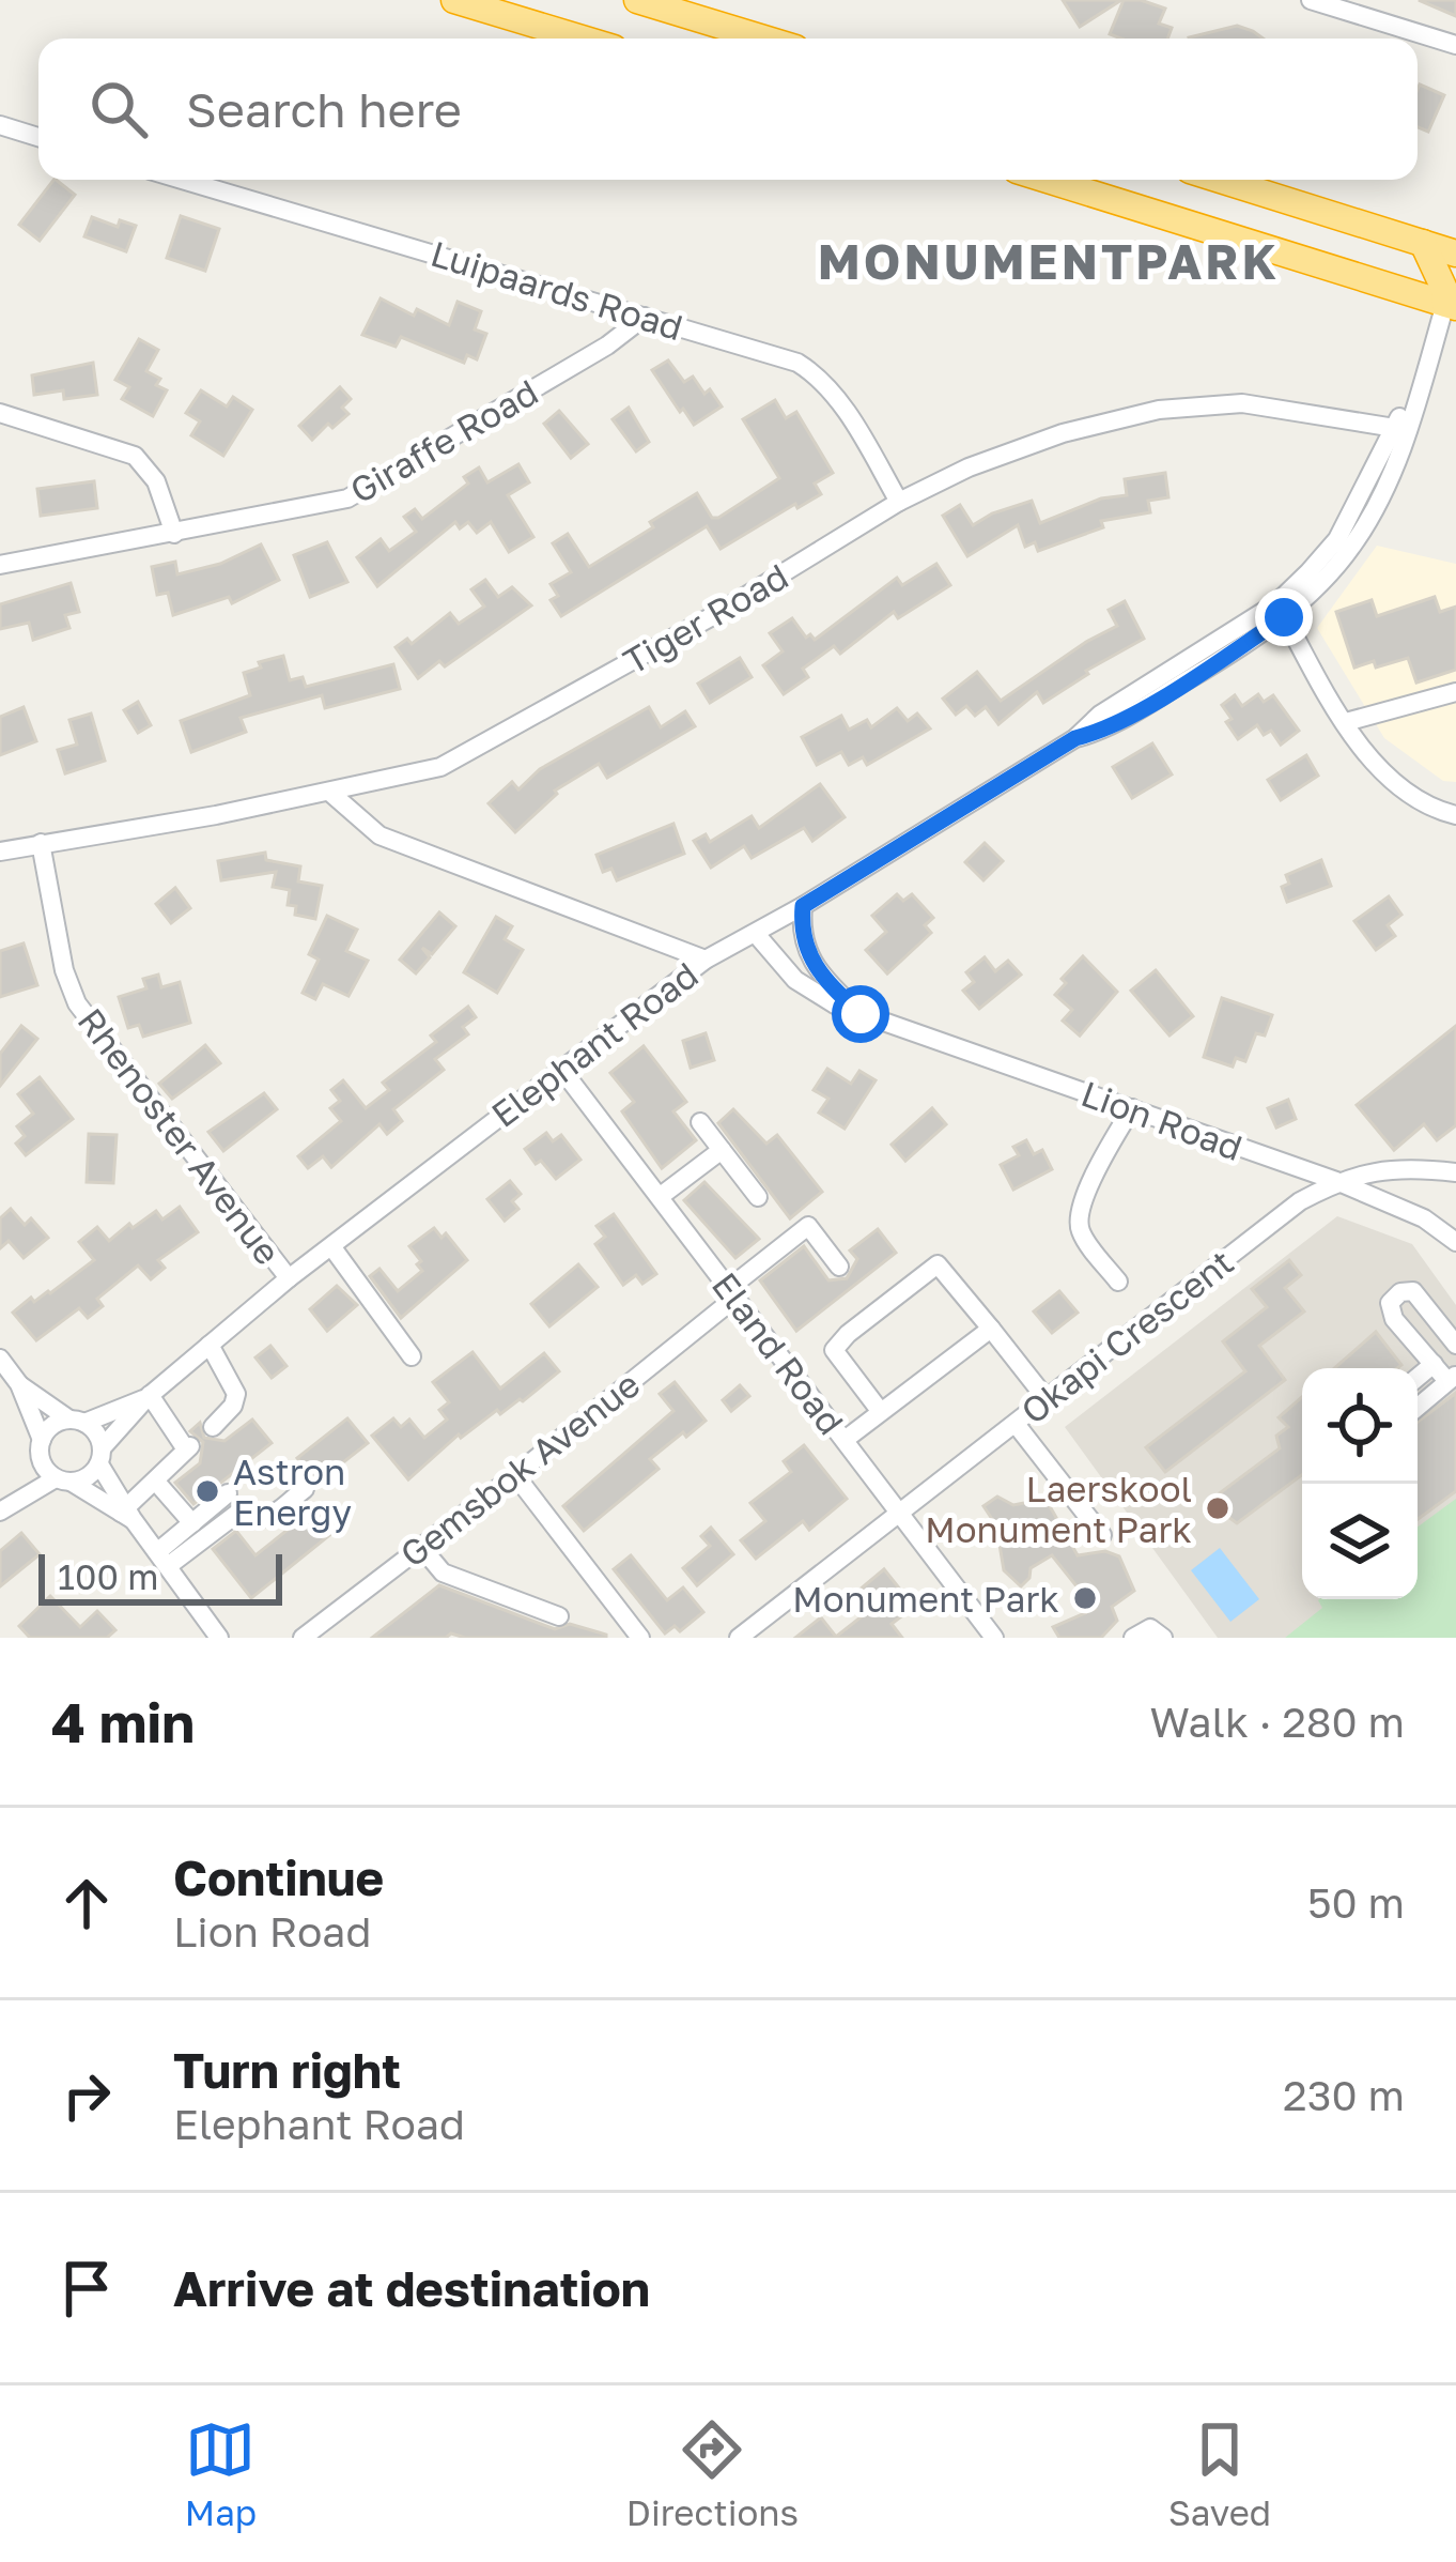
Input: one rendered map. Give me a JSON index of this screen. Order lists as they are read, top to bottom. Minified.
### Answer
{"streets":{"street":["Luipaards Road","Giraffe Road","Tiger Road","Elephant Road","Lion Road","Rhenoster Avenue","Okapi Crescent","Eland Road","Gemsbok Avenue"]},"crossings":[["Luipaards Road","Giraffe Road"],["Luipaards Road","Tiger Road"],["Tiger Road","Elephant Road"],["Tiger Road","Rhenoster Avenue"],["Elephant Road","Lion Road"],["Elephant Road","Rhenoster Avenue"],["Elephant Road","Eland Road"],["Lion Road","Okapi Crescent"],["Okapi Crescent","Eland Road"],["Eland Road","Gemsbok Avenue"]],"districts":["MONUMENTPARK"],"places":["Astron Energy","Laerskool Monument Park","Monument Park"],"scale_bar":"100 m","page":{"search":"Search here","scale":"100 m","heading":["4 min","Walk · 280 m"],"list":[["Continue","Lion Road","50 m"],["Turn right","Elephant Road","230 m"],"Arrive at destination"],"nav":["Map","Directions","Saved"]}}
